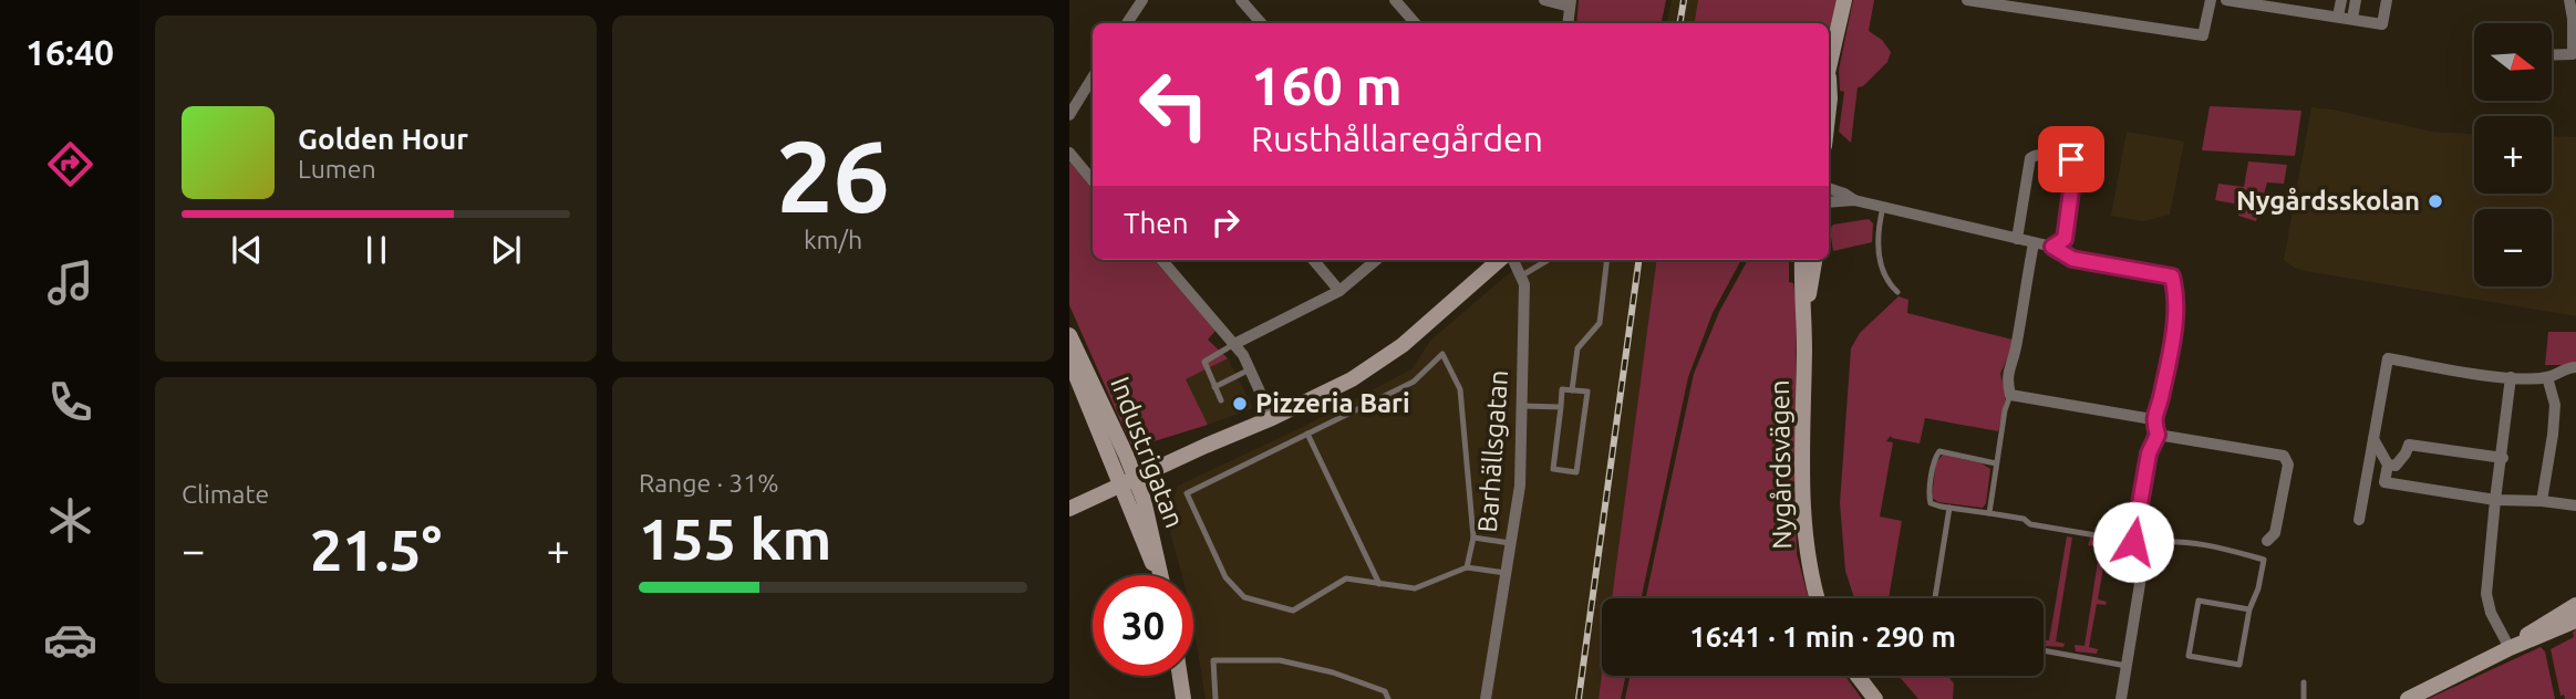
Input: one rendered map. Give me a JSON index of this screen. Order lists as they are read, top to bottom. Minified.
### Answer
{"streets":{"street":["Barhällsgatan","Industrigatan","Nygårdsvägen"]},"places":["Nygårdsskolan","Pizzeria Bari"],"north":"right","page":{"tabs":"16:40","tile":[["26","km/h"],"Climate",["Range · 31%","155 km"]],"map_buttons":["+","−"],"turn":["160 m","Rusthållaregården"],"song":["Golden Hour","Lumen"],"then":"Then","heat":["−","21.5°","+"],"limit":"30","trip":"16:41 · 1 min · 290 m"}}
